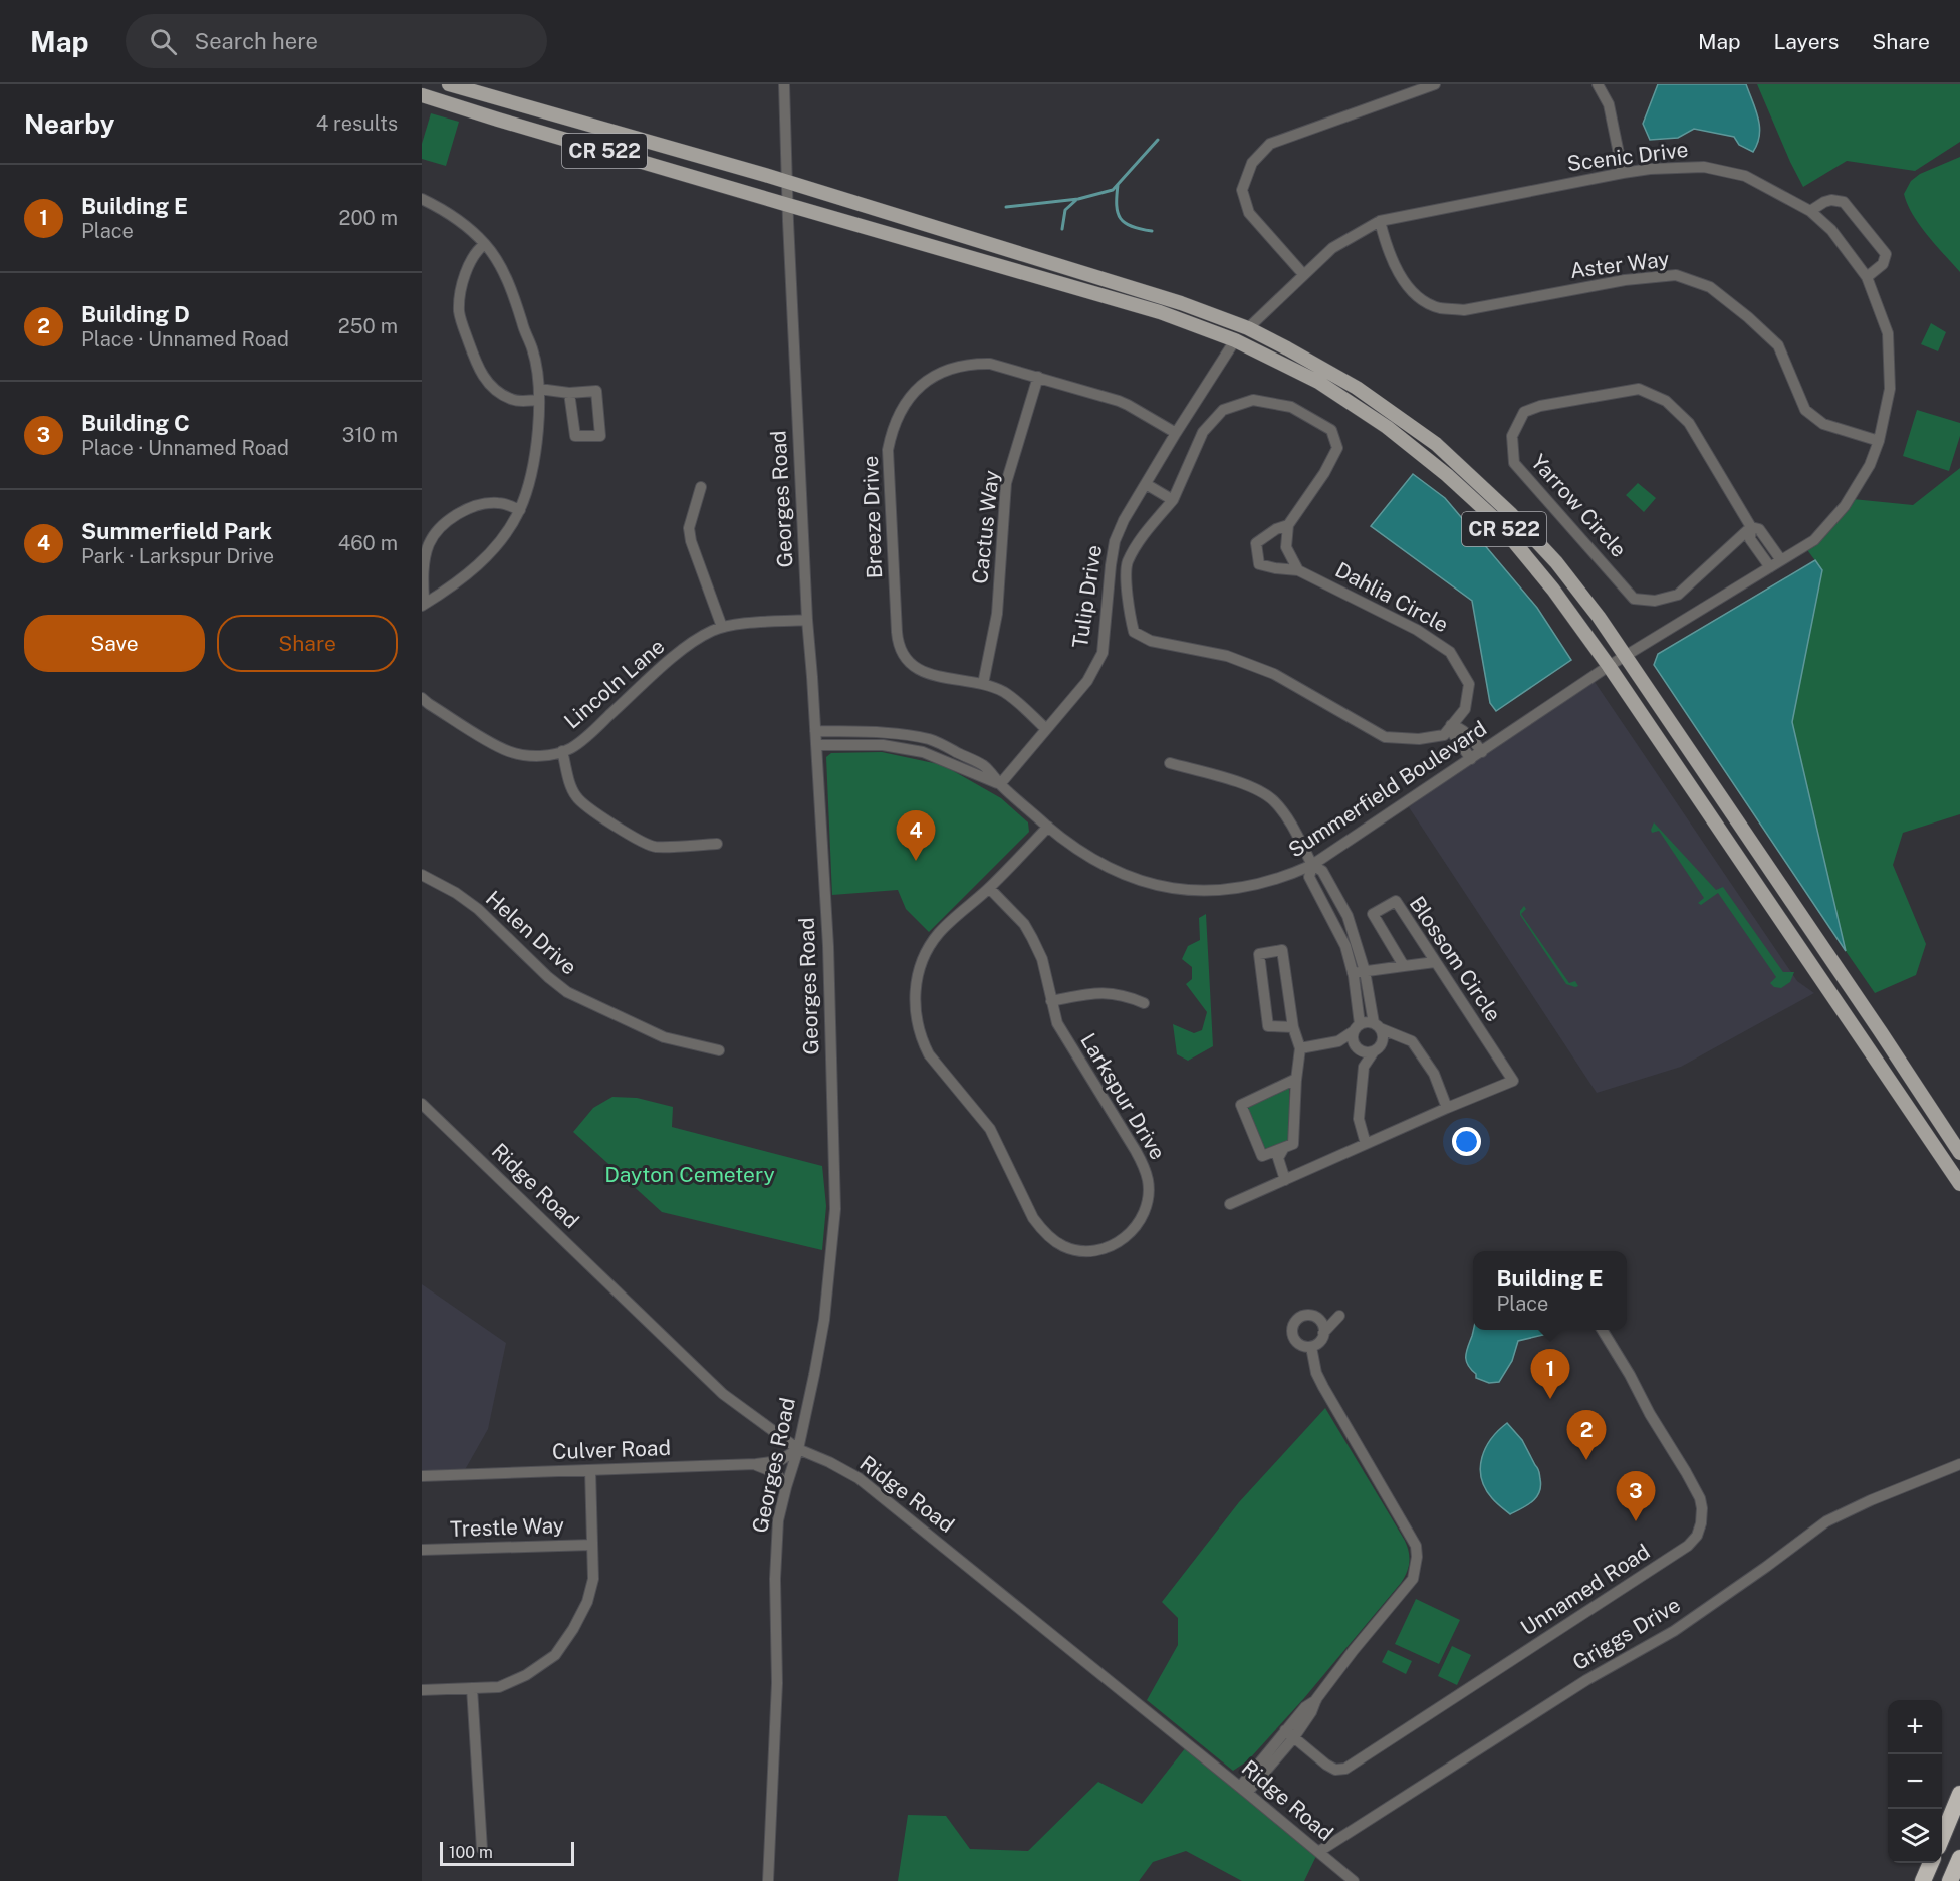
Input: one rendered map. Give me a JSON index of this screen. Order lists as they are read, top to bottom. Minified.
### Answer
{"streets":{"main road":["CR 522"],"street":["Scenic Drive","Aster Way","Georges Road","Yarrow Circle","Breeze Drive","Cactus Way","Tulip Drive","Dahlia Circle","Lincoln Lane","Summerfield Boulevard","Helen Drive","Blossom Circle","Larkspur Drive","Ridge Road","Culver Road","Trestle Way","Unnamed Road","Griggs Drive"]},"crossings":[["CR 522","Scenic Drive"],["CR 522","Georges Road"],["CR 522","Tulip Drive"],["CR 522","Summerfield Boulevard"],["Scenic Drive","Aster Way"],["Scenic Drive","Yarrow Circle"],["Scenic Drive","Summerfield Boulevard"],["Georges Road","Lincoln Lane"],["Georges Road","Summerfield Boulevard"],["Georges Road","Ridge Road"],["Georges Road","Culver Road"],["Breeze Drive","Cactus Way"],["Breeze Drive","Tulip Drive"],["Tulip Drive","Summerfield Boulevard"],["Summerfield Boulevard","Larkspur Drive"],["Ridge Road","Culver Road"],["Ridge Road","Griggs Drive"]],"parks":["Dayton Cemetery"],"scale_bar":"100 m","page":{"header":"Map","search":"Search here","nav":["Map","Layers","Share"],"heading":["Nearby","4 results"],"list":[{"mark":"1","name":"Building E","note":"Place","value":"200 m"},{"mark":"2","name":"Building D","note":"Place · Unnamed Road","value":"250 m"},{"mark":"3","name":"Building C","note":"Place · Unnamed Road","value":"310 m"},{"mark":"4","name":"Summerfield Park","note":"Park · Larkspur Drive","value":"460 m"}],"buttons":["Save","Share"],"pins":["4","1","2","3"],"popup":["Building E","Place"],"map_buttons":["+","−"],"scale":"100 m"}}
